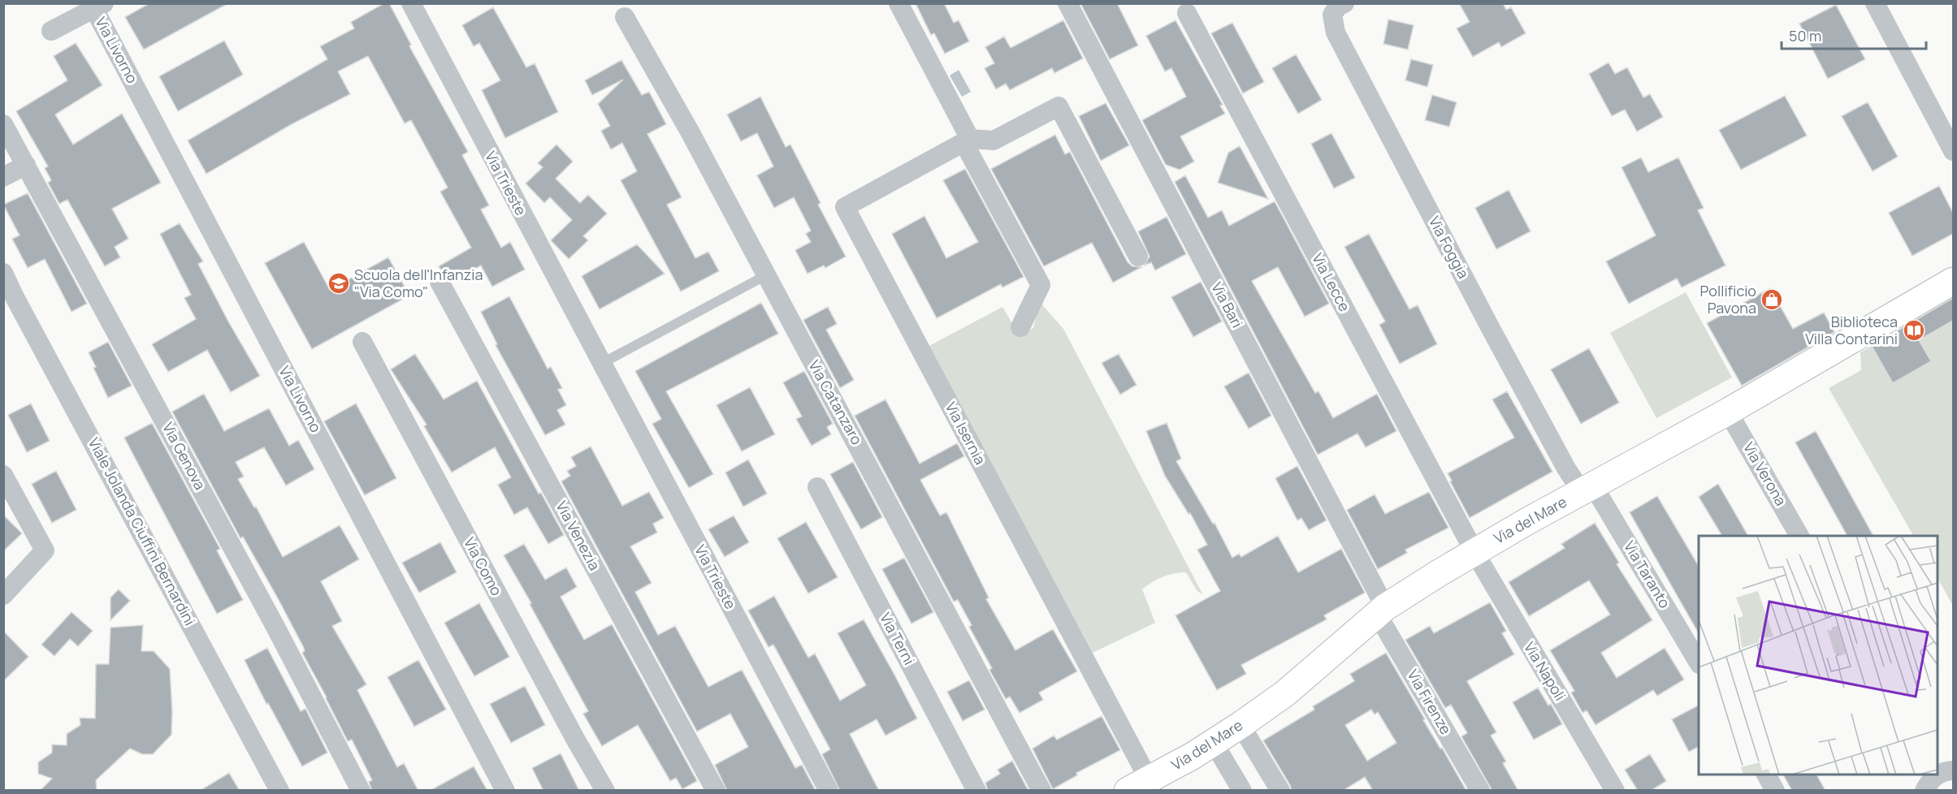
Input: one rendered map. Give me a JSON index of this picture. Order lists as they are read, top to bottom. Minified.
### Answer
{"streets":{"main road":["Via del Mare"],"street":["Via Livorno","Via Trieste","Via Foggia","Via Lecce","Via Bari","Via Catanzaro","Via Isernia","Via Genova","Via Verona","Viale Jolanda Ciuffini Bernardini","Via Venezia","Via Como","Via Taranto","Via Terni","Via Napoli","Via Firenze"]},"crossings":[["Via Foggia","Via del Mare"],["Via Foggia","Via Taranto"],["Via Lecce","Via del Mare"],["Via Lecce","Via Napoli"],["Via Bari","Via del Mare"],["Via Bari","Via Firenze"],["Via Isernia","Via del Mare"],["Via Verona","Via del Mare"],["Via del Mare","Via Taranto"],["Via del Mare","Via Napoli"],["Via del Mare","Via Firenze"]],"places":{"school or university":["Scuola dell'Infanzia \"Via Como\""],"shop":["Pollificio Pavona"],"library":["Biblioteca Villa Contarini"]},"scale_bar":"50 m"}
